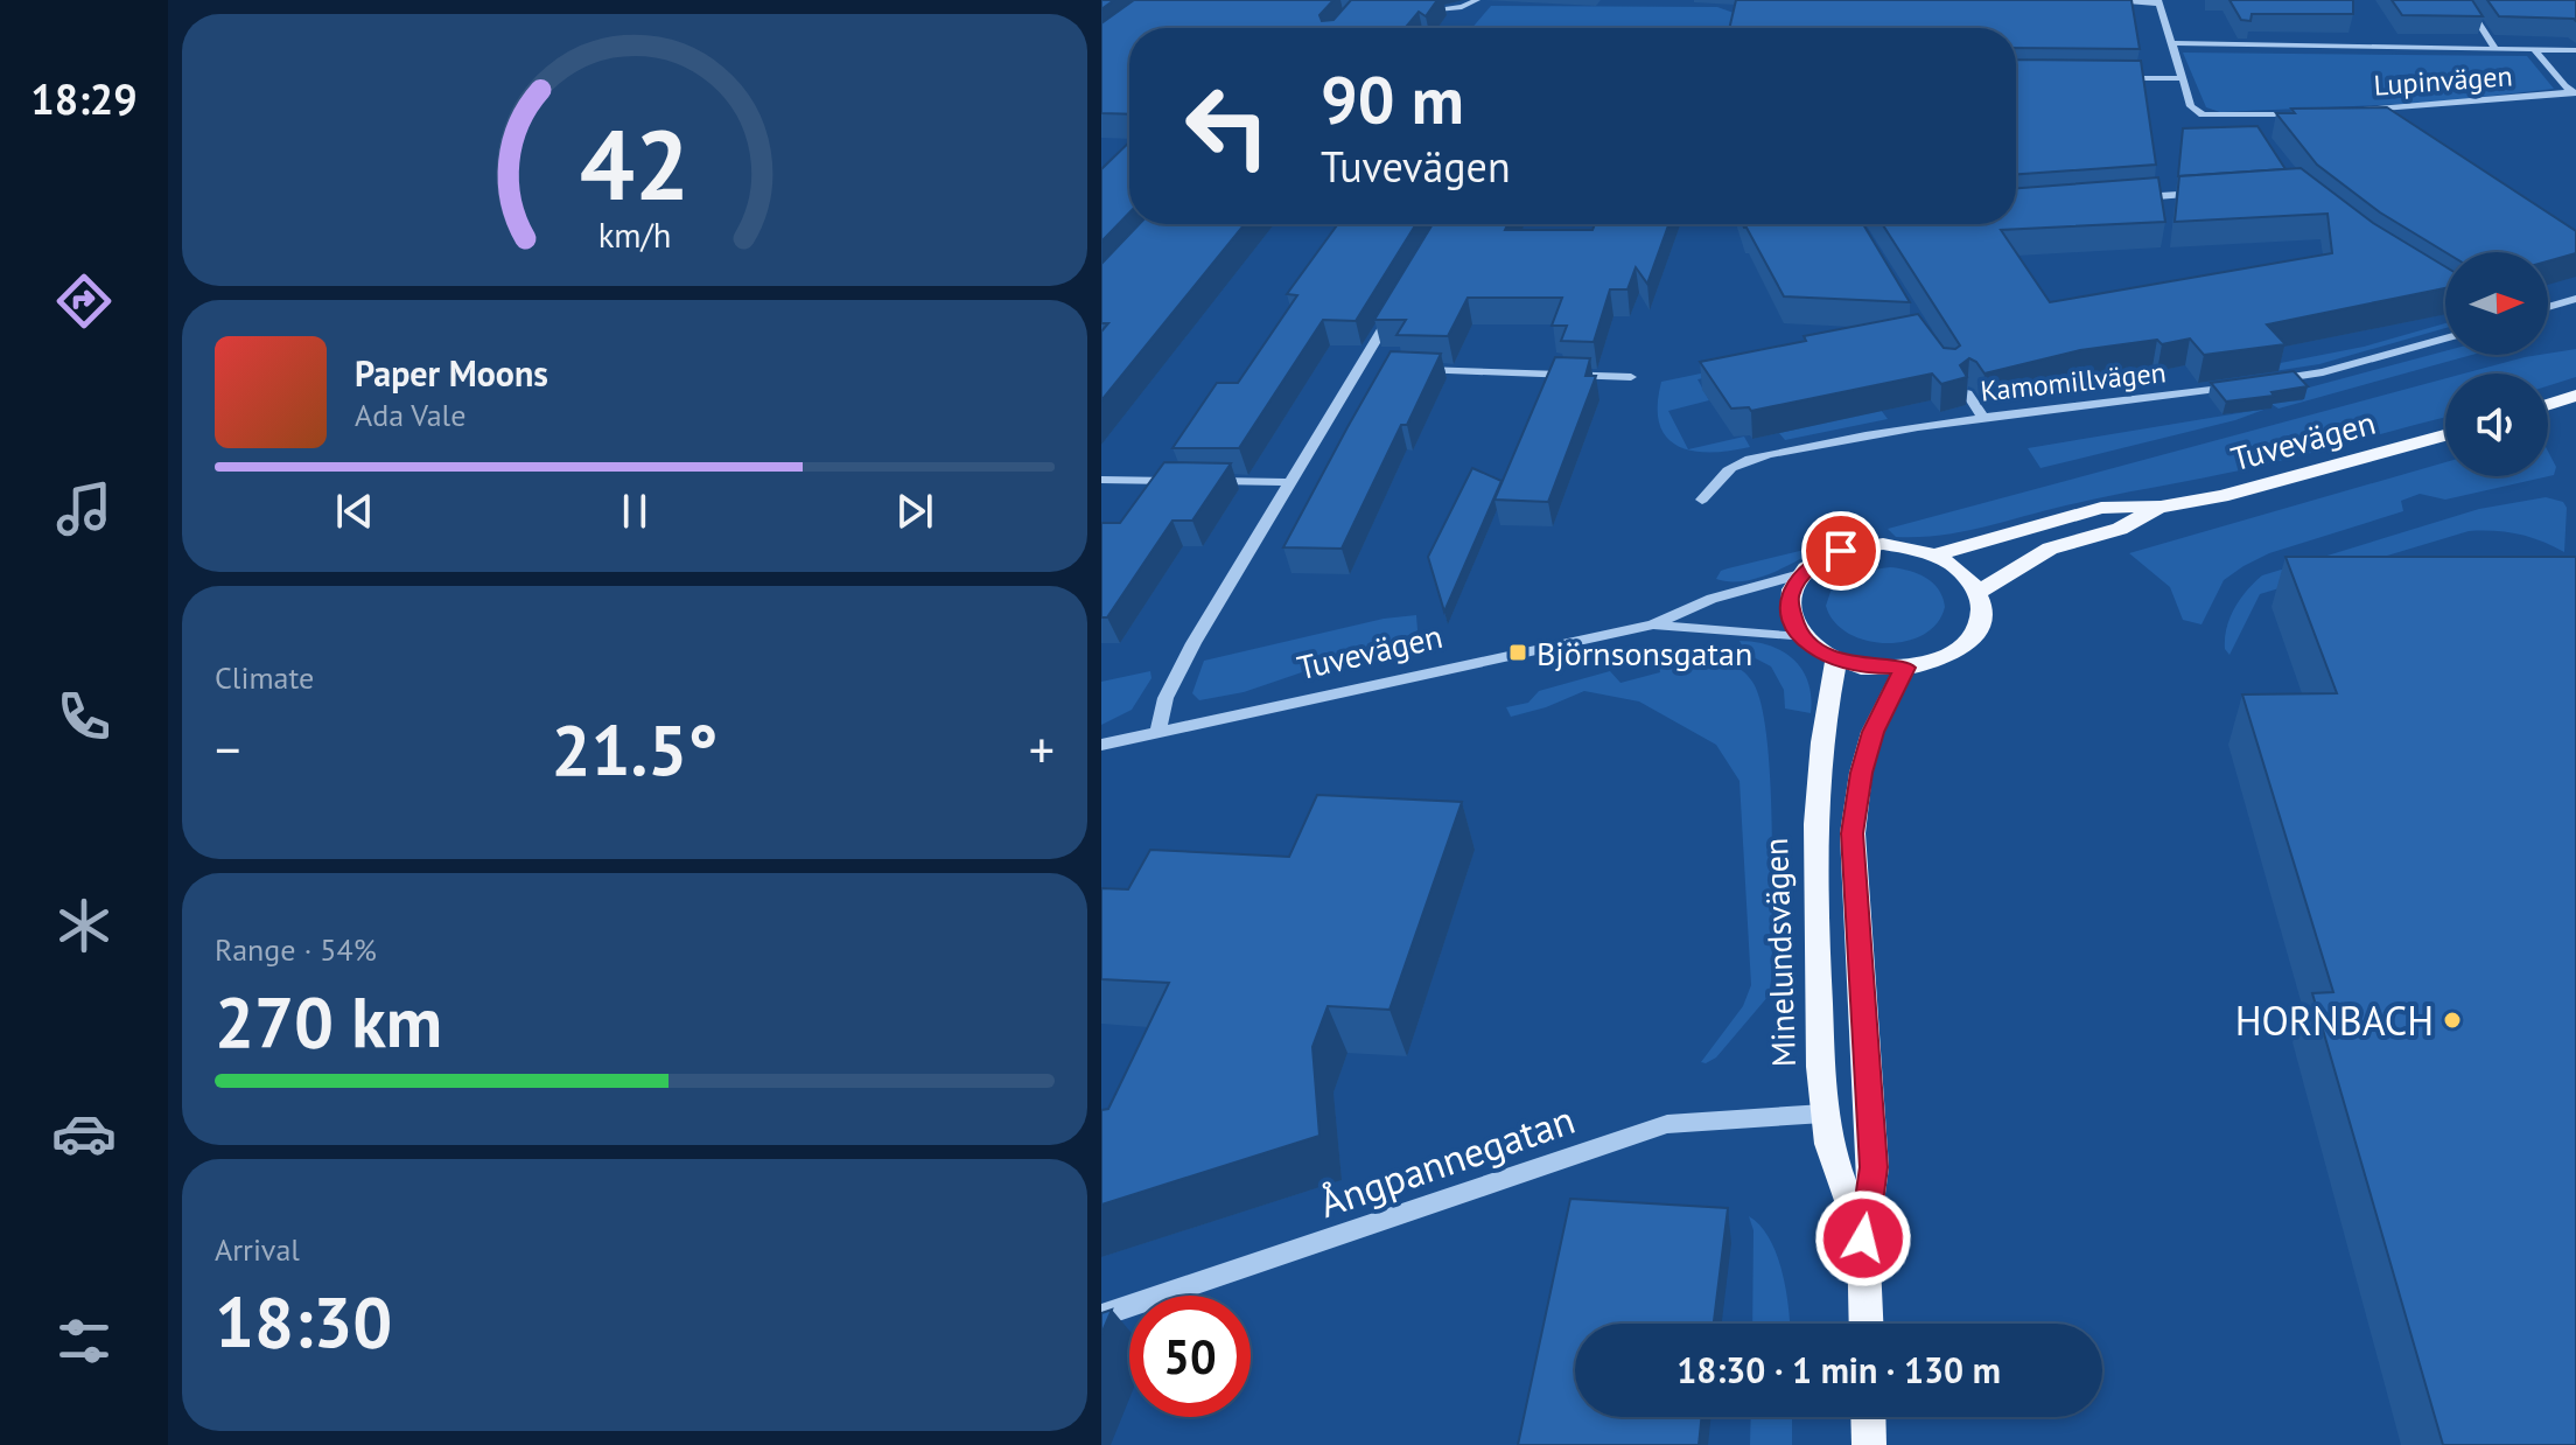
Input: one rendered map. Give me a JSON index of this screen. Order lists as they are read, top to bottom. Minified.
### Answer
{"streets":{"main road":["Tuvevägen","Minelundsvägen"],"street":["Lupinvägen","Kamomillvägen","Ångpannegatan"]},"crossings":[["Tuvevägen","Minelundsvägen"],["Minelundsvägen","Ångpannegatan"]],"places":{"transit":["Björnsonsgatan"],"other":["HORNBACH"]},"north":"right","page":{"tabs":"18:29","turn":["90 m","Tuvevägen"],"song":["Paper Moons","Ada Vale"],"tile":["Climate",["Range · 54%","270 km"],["Arrival","18:30"]],"heat":["−","21.5°","+"],"limit":"50","trip":"18:30 · 1 min · 130 m","gauge":["42","km/h"]}}
